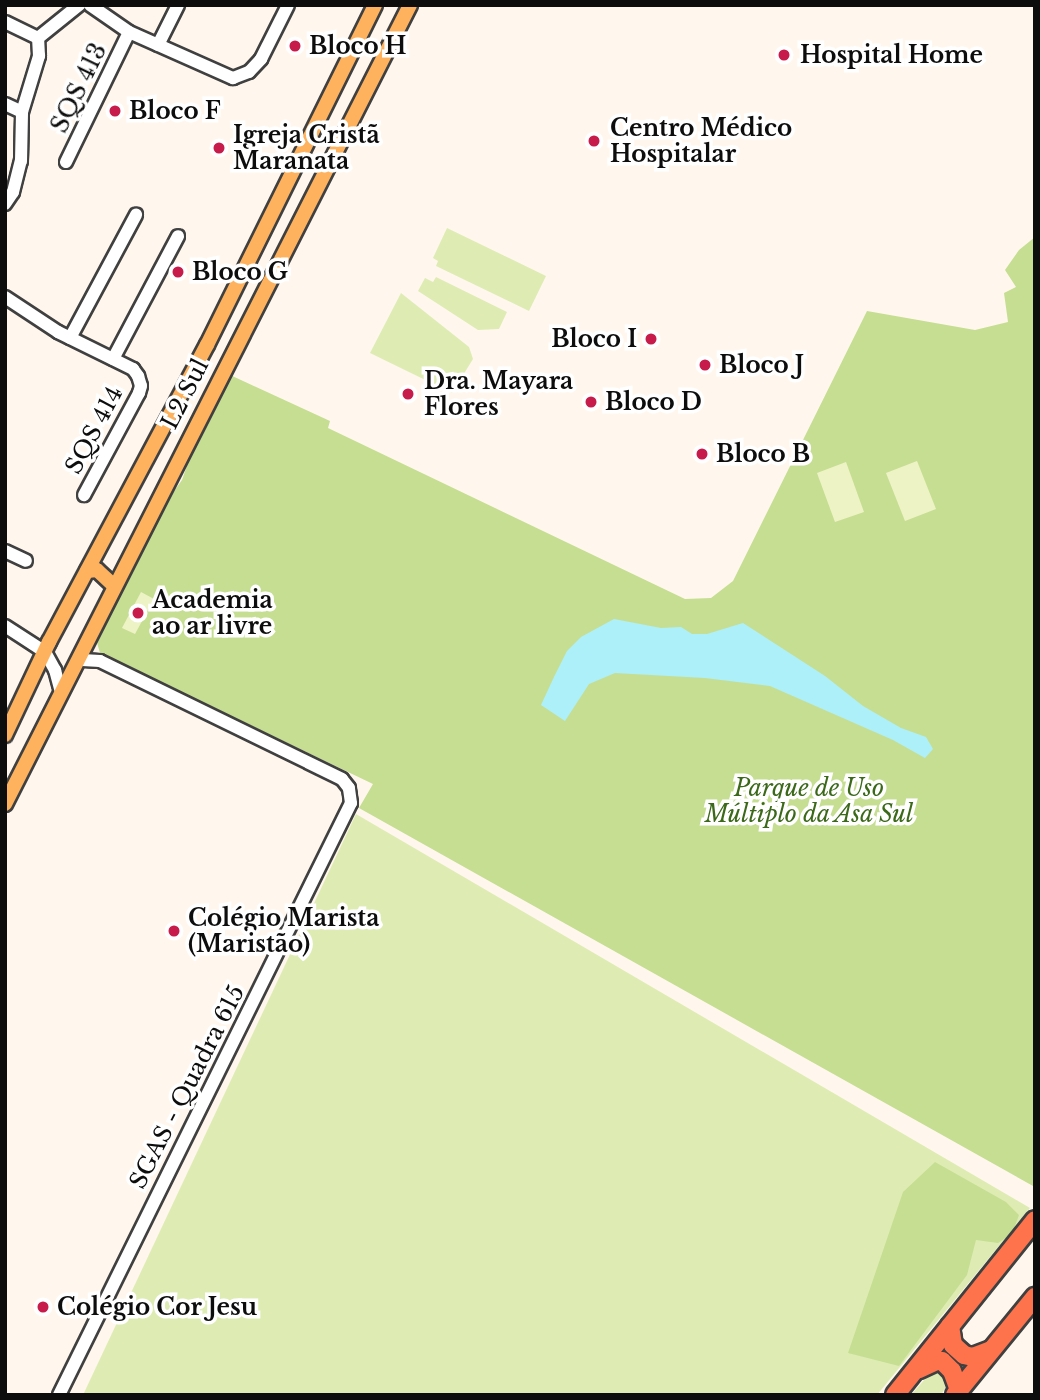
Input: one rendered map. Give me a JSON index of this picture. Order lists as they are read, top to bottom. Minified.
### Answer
{"streets":{"main road":["L2 Sul"],"street":["SQS 413","SQS 414","SGAS - Quadra 615"]},"crossings":[["L2 Sul","SGAS - Quadra 615"]],"parks":["Parque de Uso Múltiplo da Asa Sul"],"places":["Bloco H","Hospital Home","Bloco F","Centro Médico Hospitalar","Igreja Cristã Maranata","Bloco G","Bloco I","Bloco J","Dra. Mayara Flores","Bloco D","Bloco B","Academia ao ar livre","Colégio Marista (Maristão)","Colégio Cor Jesu"]}
